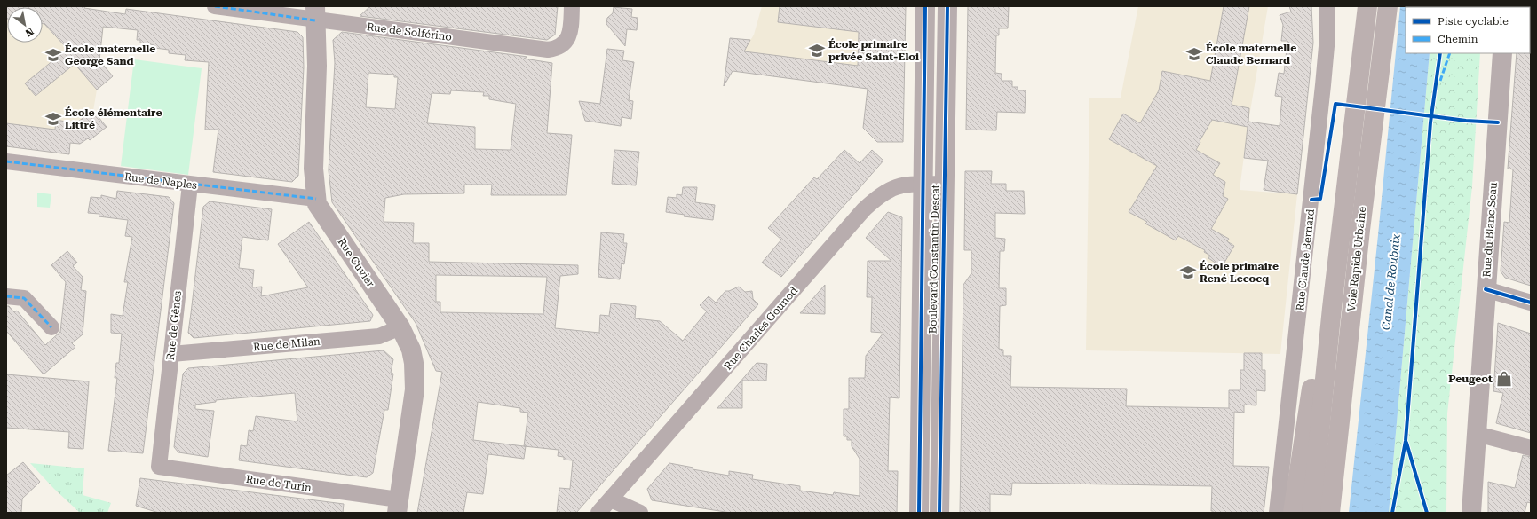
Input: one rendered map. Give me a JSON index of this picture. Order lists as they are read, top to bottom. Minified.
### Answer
{"streets":{"highway":["Voie Rapide Urbaine"],"street":["Rue de Solférino","Rue de Naples","Rue du Blanc Seau","Boulevard Constantin Descat","Rue Claude Bernard","Rue Cuvier","Rue de Gênes","Rue Charles Gounod","Rue de Milan","Rue de Turin"]},"crossings":[["Rue de Solférino","Rue Cuvier"],["Rue de Naples","Rue Cuvier"],["Rue de Naples","Rue de Gênes"],["Boulevard Constantin Descat","Rue Charles Gounod"],["Rue Cuvier","Rue de Milan"],["Rue Cuvier","Rue de Turin"],["Rue de Gênes","Rue de Milan"],["Rue de Gênes","Rue de Turin"]],"water":["Canal de Roubaix"],"places":{"school or university":["École primaire privée Saint-Eloi","École maternelle Claude Bernard","École maternelle George Sand","École élémentaire Littré","École primaire René Lecocq"],"shop":["Peugeot"]},"legend":["Piste cyclable","Chemin"],"north":"bottom right"}
